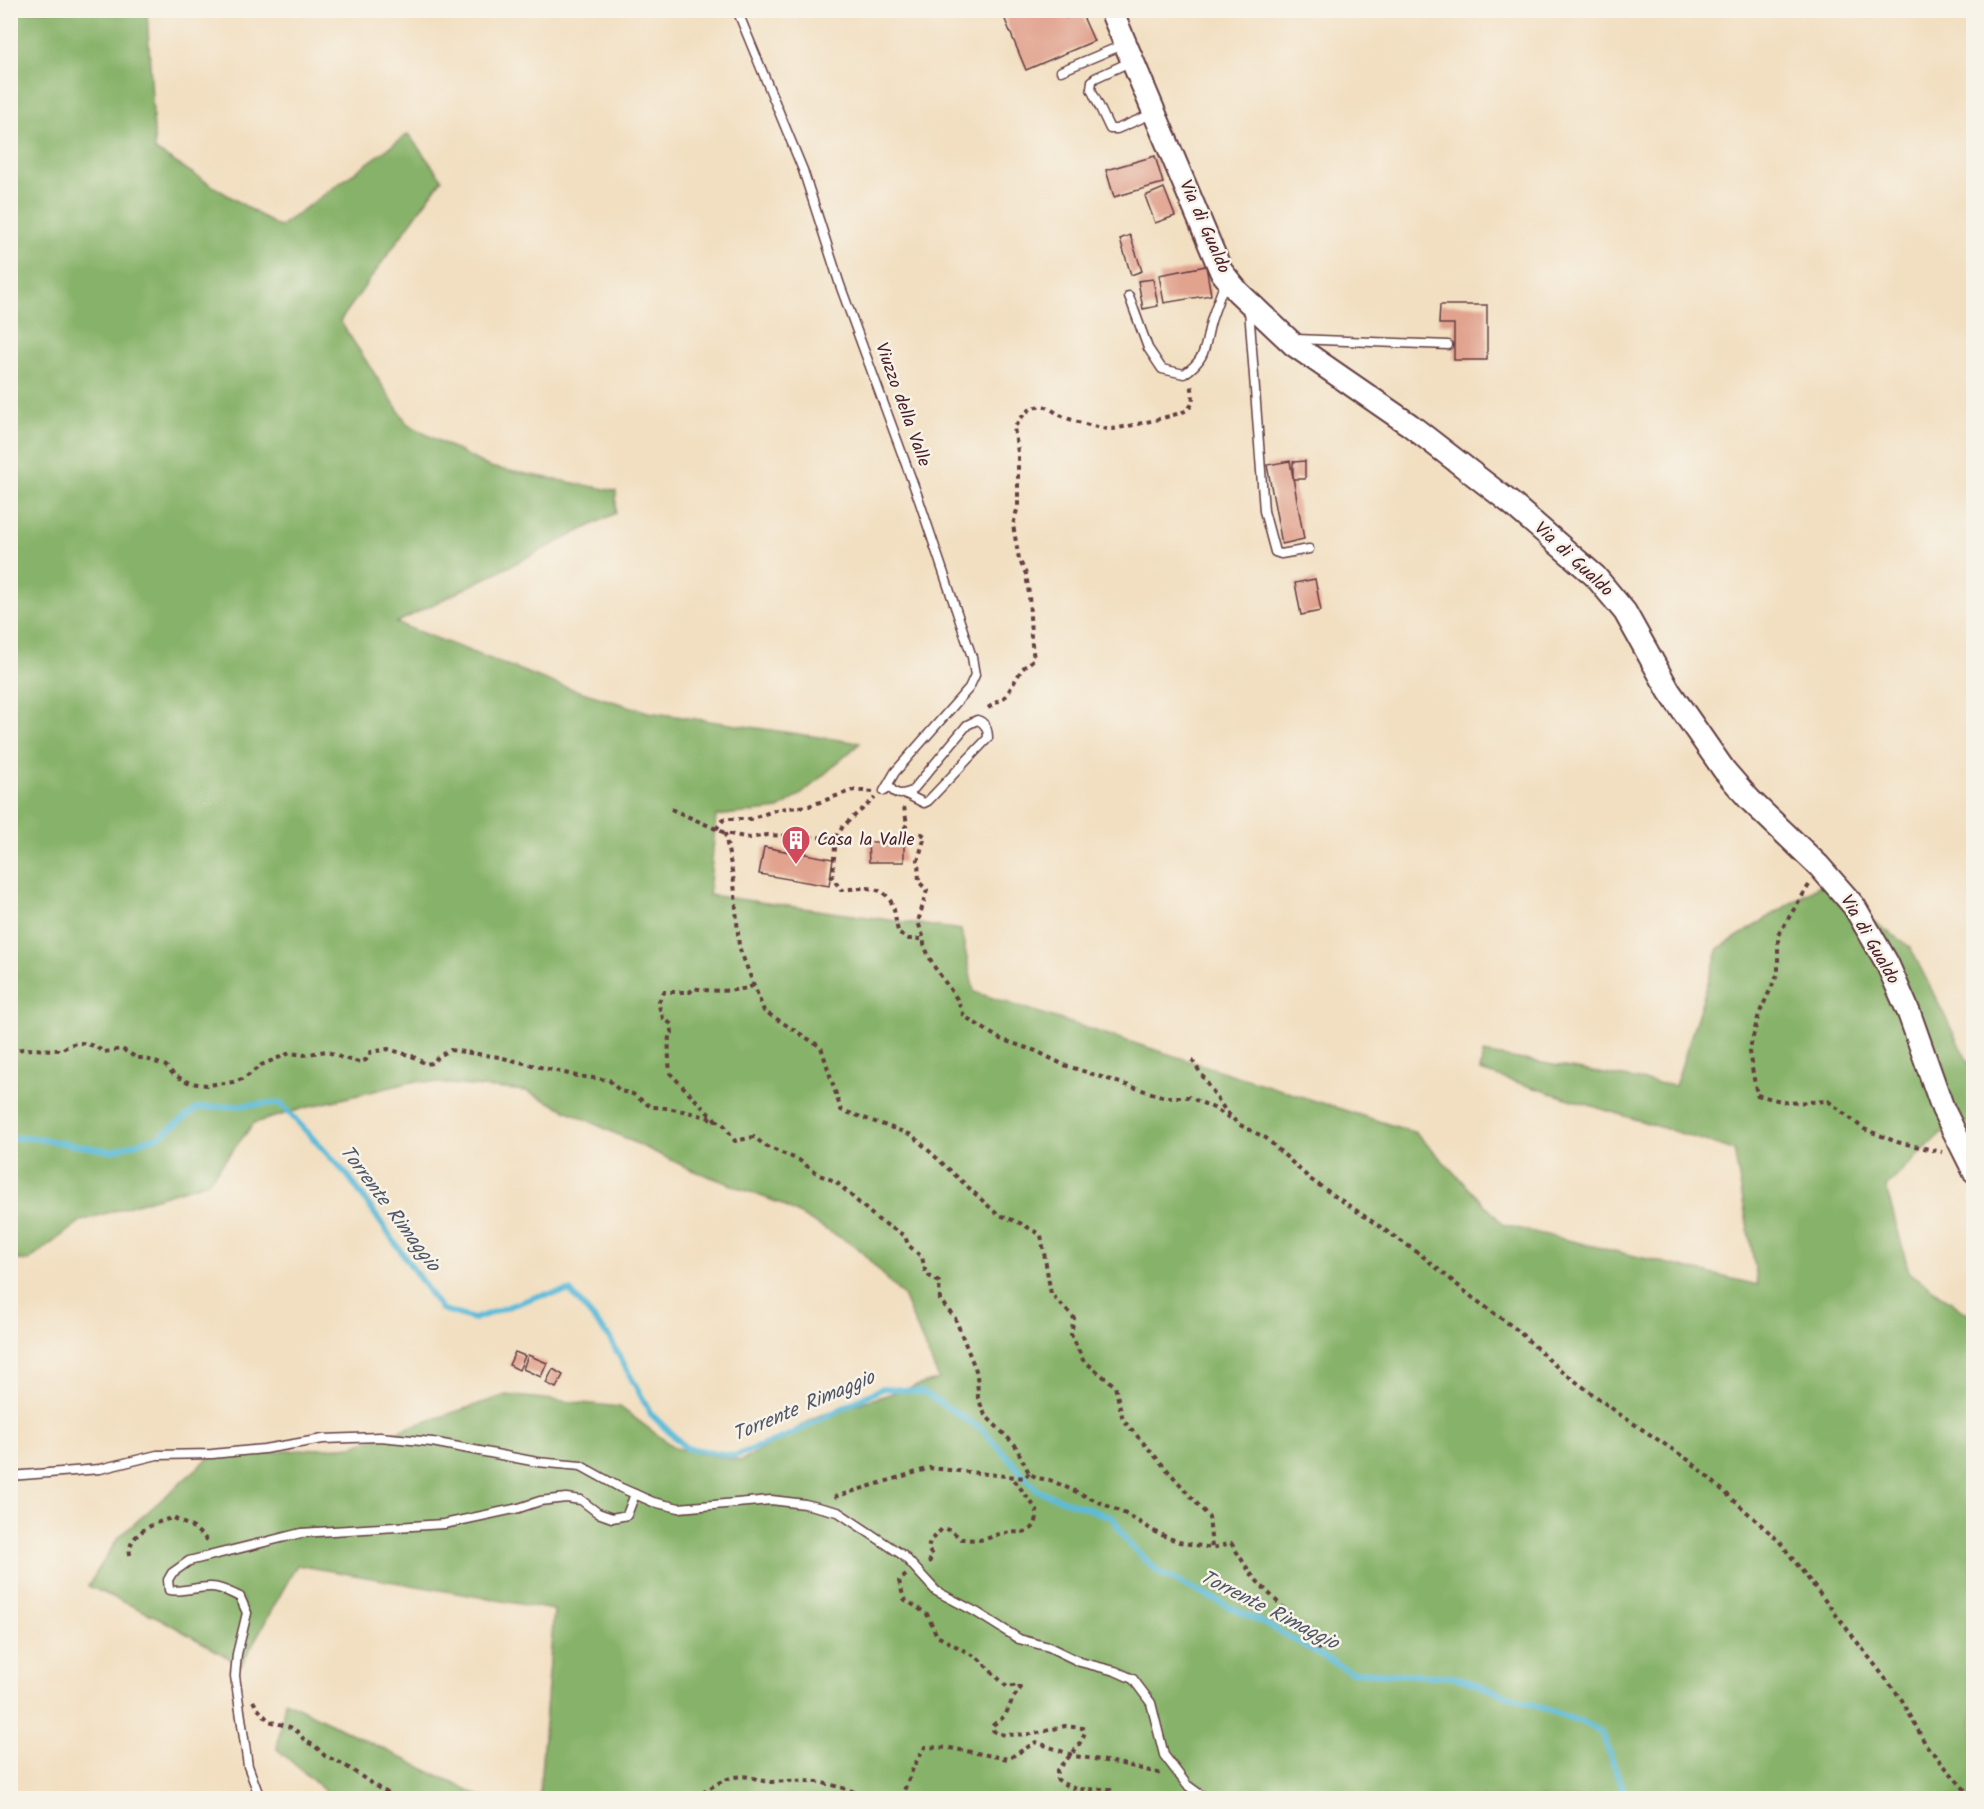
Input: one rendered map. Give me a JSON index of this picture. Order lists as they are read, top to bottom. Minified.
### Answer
{"streets":{"street":["Via di Gualdo"],"lane":["Viuzzo della Valle"]},"water":["Torrente Rimaggio"],"places":{"building":["Casa la Valle"]}}
